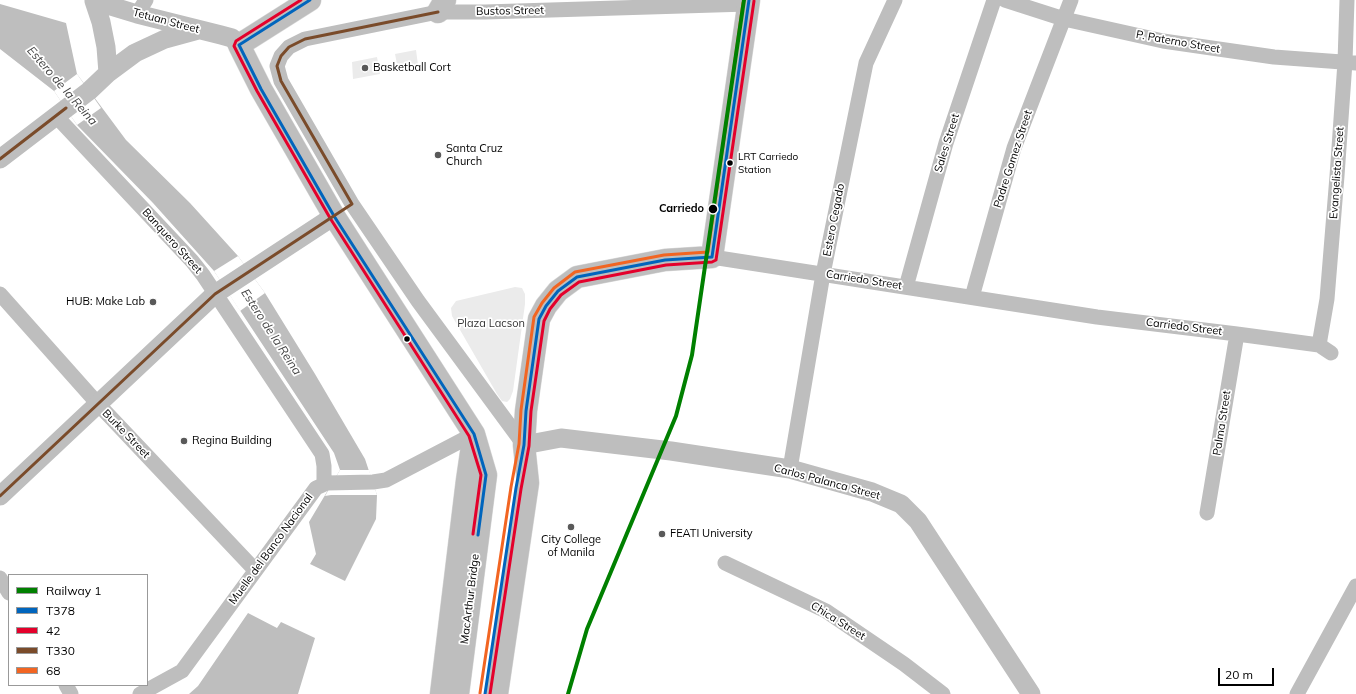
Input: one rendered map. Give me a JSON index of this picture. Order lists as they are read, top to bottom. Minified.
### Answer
{"streets":{"main road":["Carriedo Street","MacArthur Bridge"],"street":["Bustos Street","Tetuan Street","P. Paterno Street","Sales Street","Padre Gomez Street","Evangelista Street","Estero Cegado","Banquero Street","Palma Street","Burke Street","Carlos Palanca Street","Muelle del Banco Nacional","Chica Street"]},"crossings":[["Tetuan Street","MacArthur Bridge"],["P. Paterno Street","Padre Gomez Street"],["P. Paterno Street","Evangelista Street"],["Sales Street","Carriedo Street"],["Padre Gomez Street","Carriedo Street"],["Evangelista Street","Carriedo Street"],["Estero Cegado","Carriedo Street"],["Estero Cegado","Carlos Palanca Street"],["Banquero Street","Muelle del Banco Nacional"],["Carriedo Street","Palma Street"],["Carriedo Street","Carlos Palanca Street"],["Burke Street","Muelle del Banco Nacional"]],"water":["Estero de la Reina"],"parks":["Plaza Lacson"],"places":["Basketball Cort","Santa Cruz Church","LRT Carriedo Station","Carriedo","HUB: Make Lab","Regina Building","City College of Manila","FEATI University"],"lines":["rail line 1","transit line T378","transit line 42","transit line 68","transit line T330"],"legend":["Railway 1","T378","42","T330","68"],"scale_bar":"20 m"}
